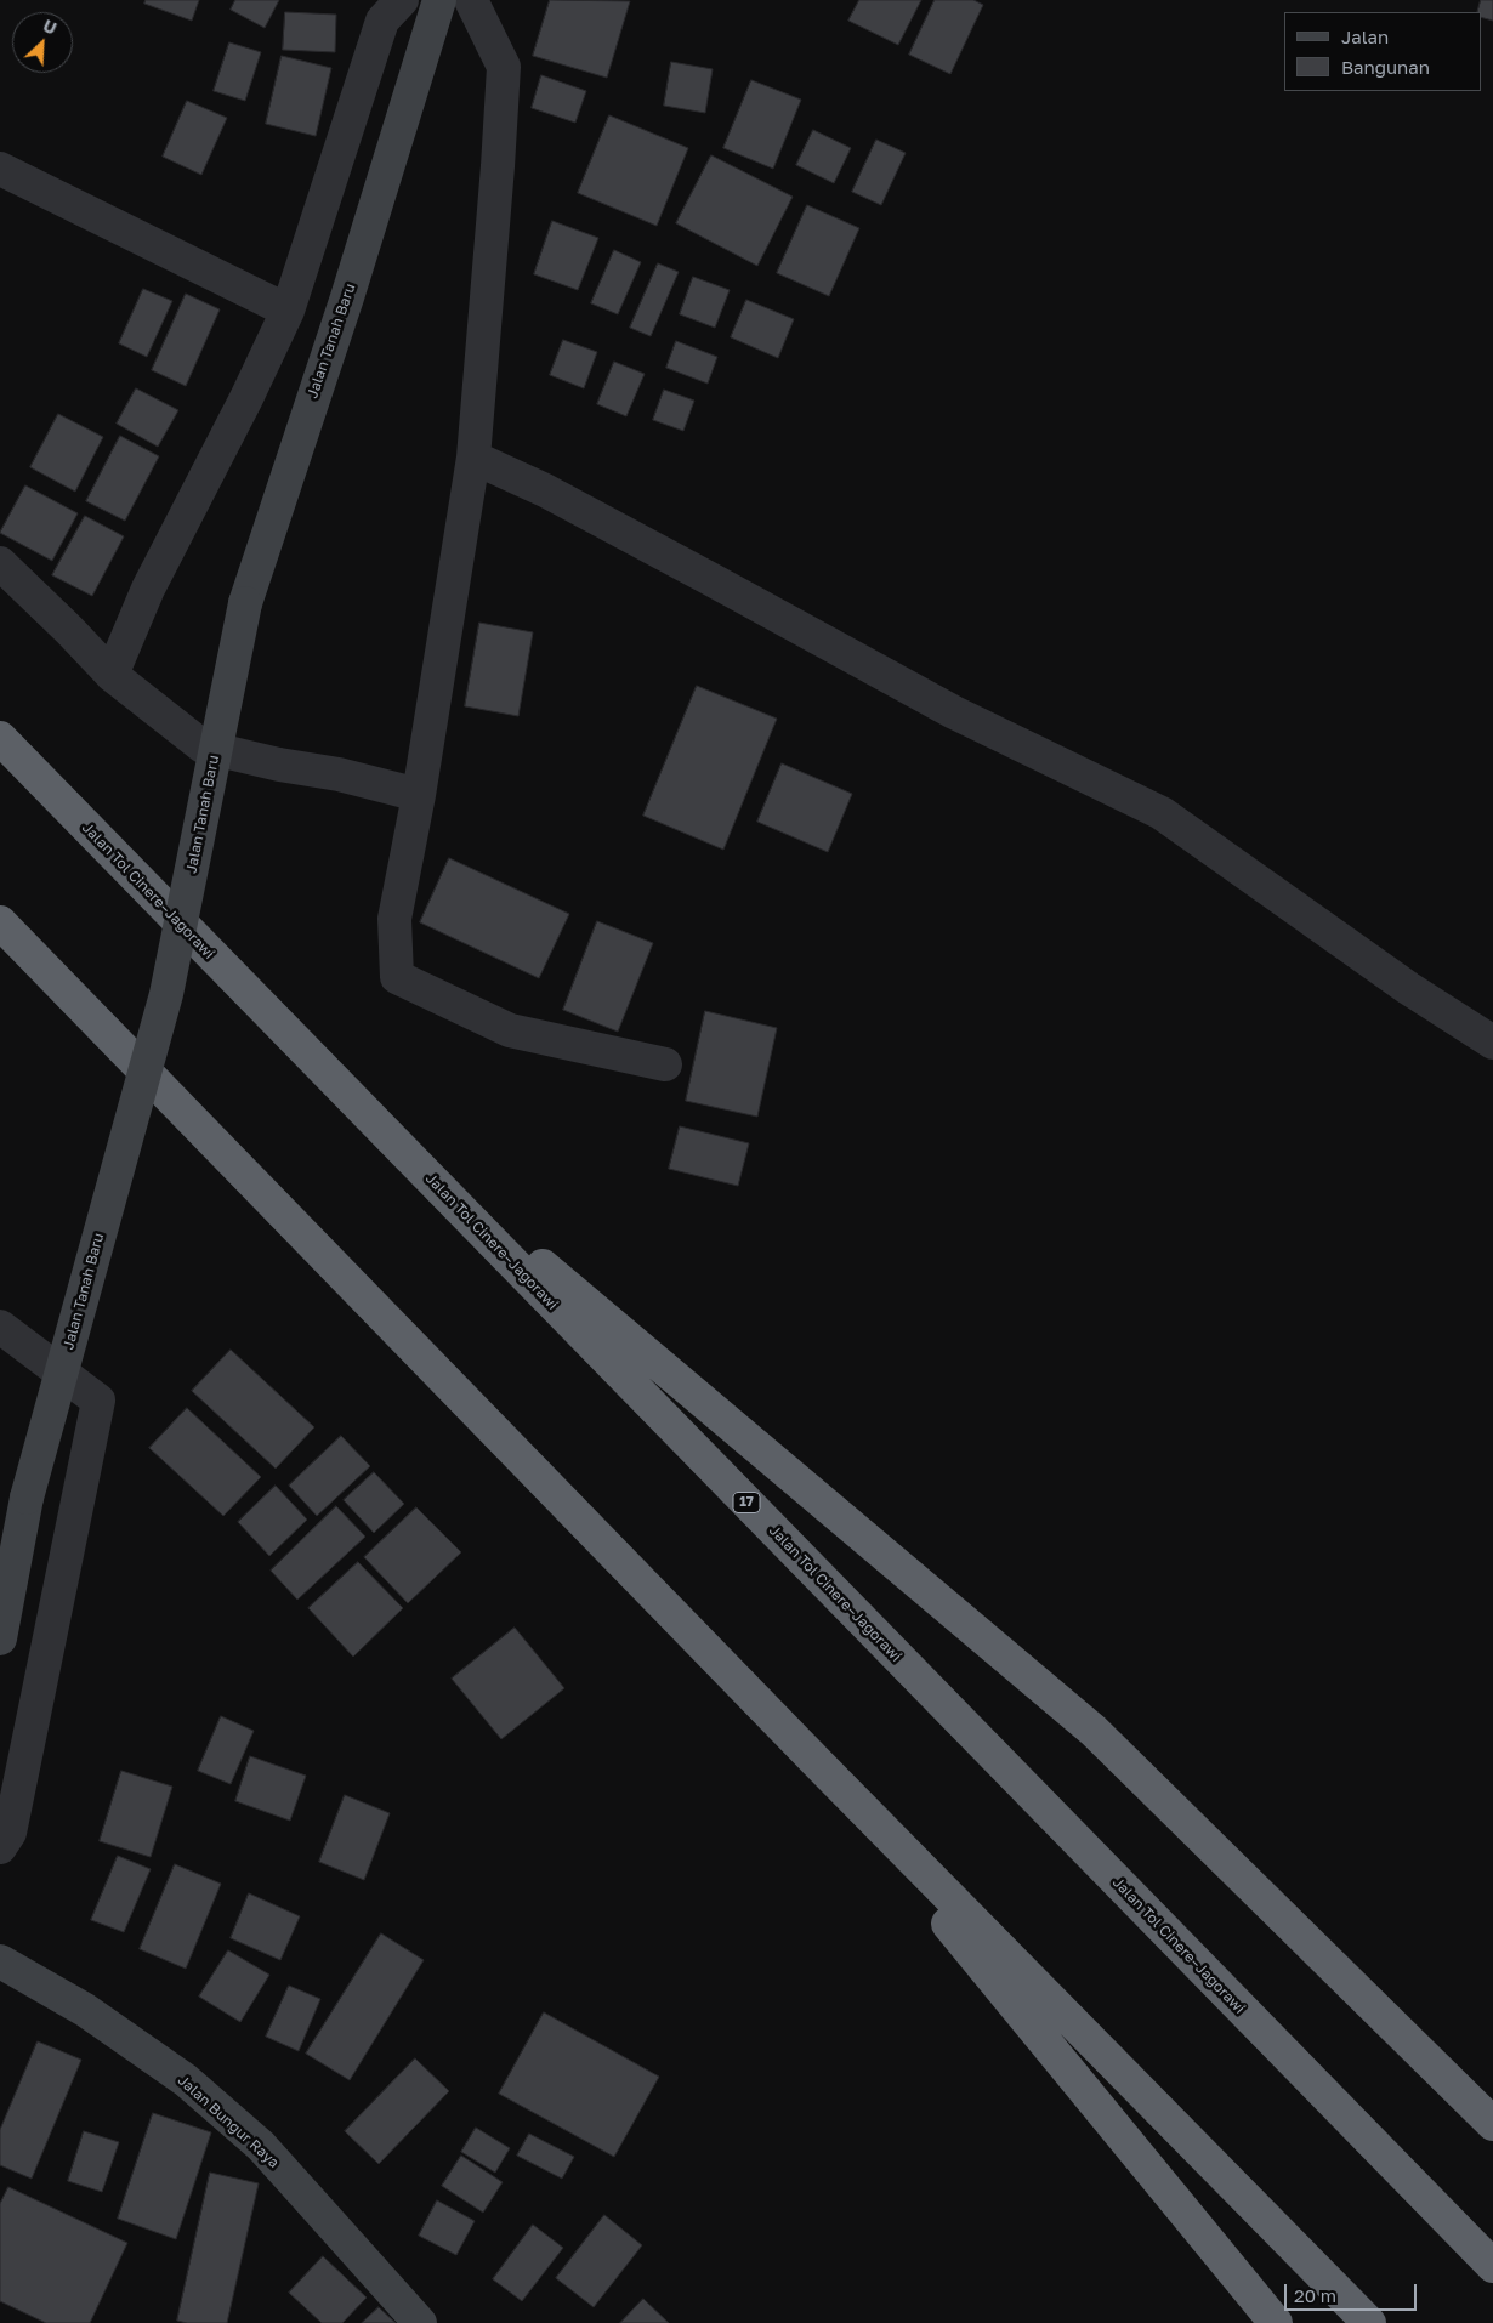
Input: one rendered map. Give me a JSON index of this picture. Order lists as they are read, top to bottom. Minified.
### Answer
{"streets":{"highway":["Jalan Tol Cinere–Jagorawi","17"],"main road":["Jalan Tanah Baru","Jalan Bungur Raya"]},"legend":["Jalan","Bangunan"],"scale_bar":"20 m","north":"top right"}
